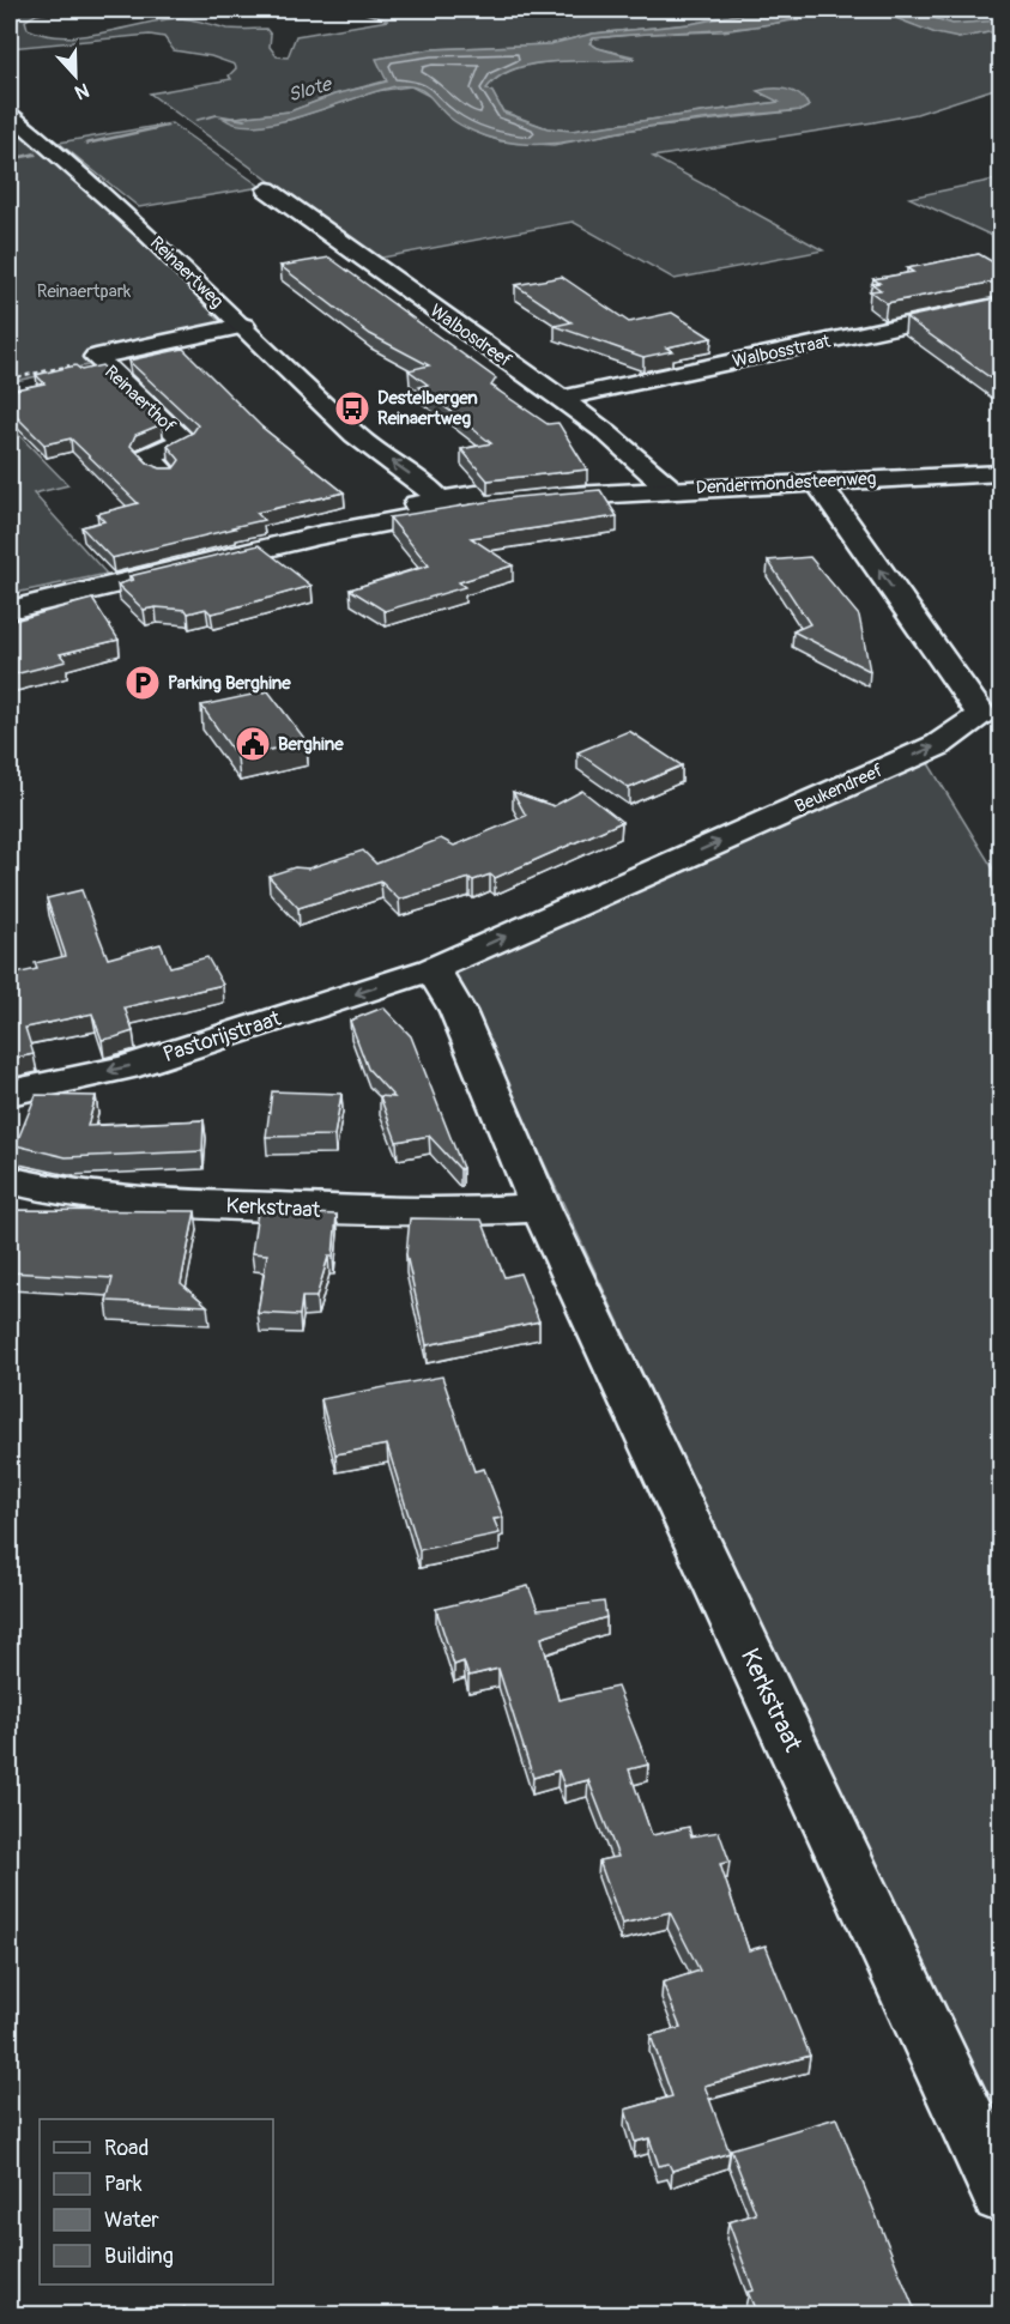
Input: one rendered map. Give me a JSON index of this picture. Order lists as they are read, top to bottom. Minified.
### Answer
{"streets":{"street":["Reinaertweg","Walbosdreef","Walbosstraat","Reinaerthof","Dendermondesteenweg","Beukendreef","Pastorijstraat","Kerkstraat"]},"crossings":[["Reinaertweg","Reinaerthof"],["Reinaertweg","Dendermondesteenweg"],["Walbosdreef","Walbosstraat"],["Walbosdreef","Dendermondesteenweg"],["Dendermondesteenweg","Beukendreef"],["Beukendreef","Pastorijstraat"],["Beukendreef","Kerkstraat"],["Pastorijstraat","Kerkstraat"]],"one_way":["Pastorijstraat"],"water":["Slote"],"parks":["Reinaertpark"],"places":{"bus stop":["Destelbergen Reinaertweg"],"parking":["Parking Berghine"],"public building":["Berghine"]},"legend":["Road","Park","Water","Building"],"north":"bottom"}
